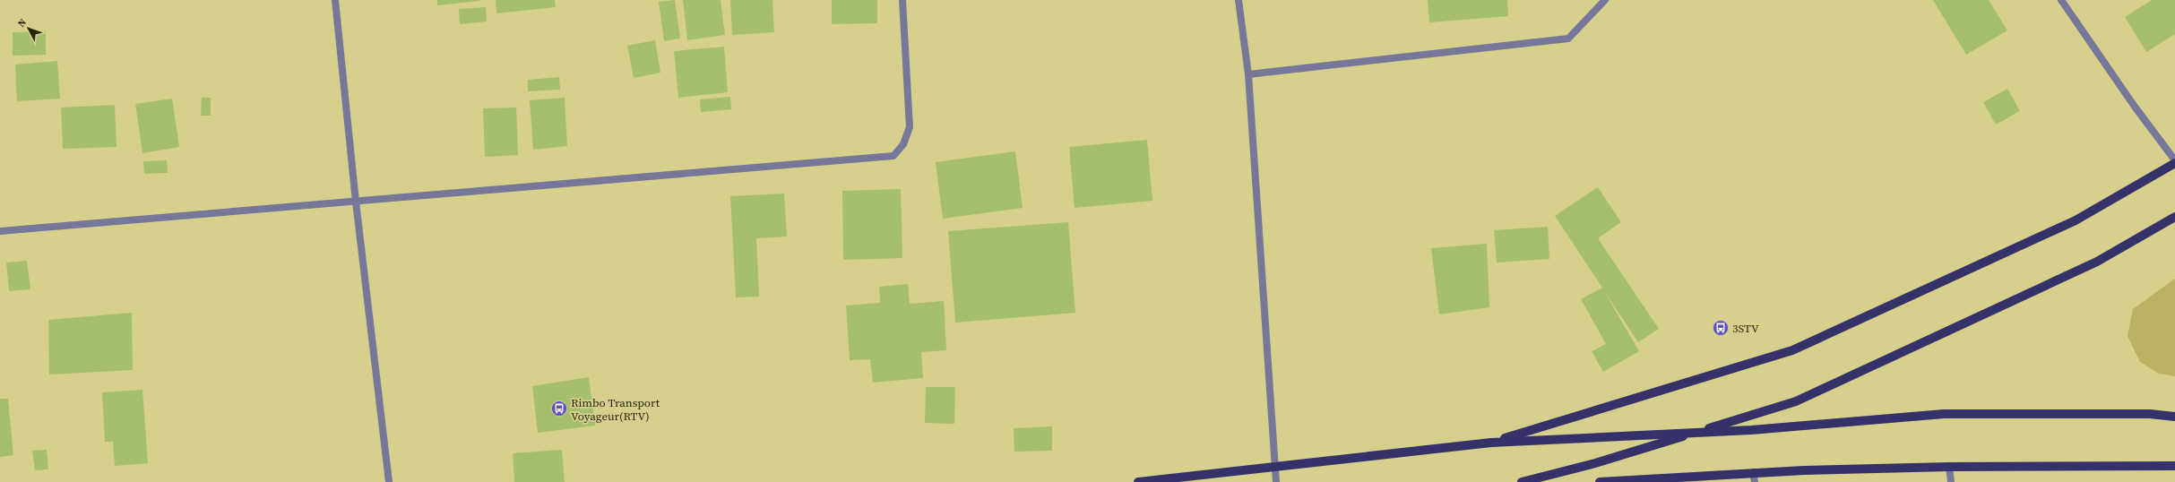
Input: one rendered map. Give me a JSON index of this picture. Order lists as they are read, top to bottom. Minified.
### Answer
{"places":{"bus stop":["3STV","Rimbo Transport Voyageur(RTV)"]},"north":"top left"}
